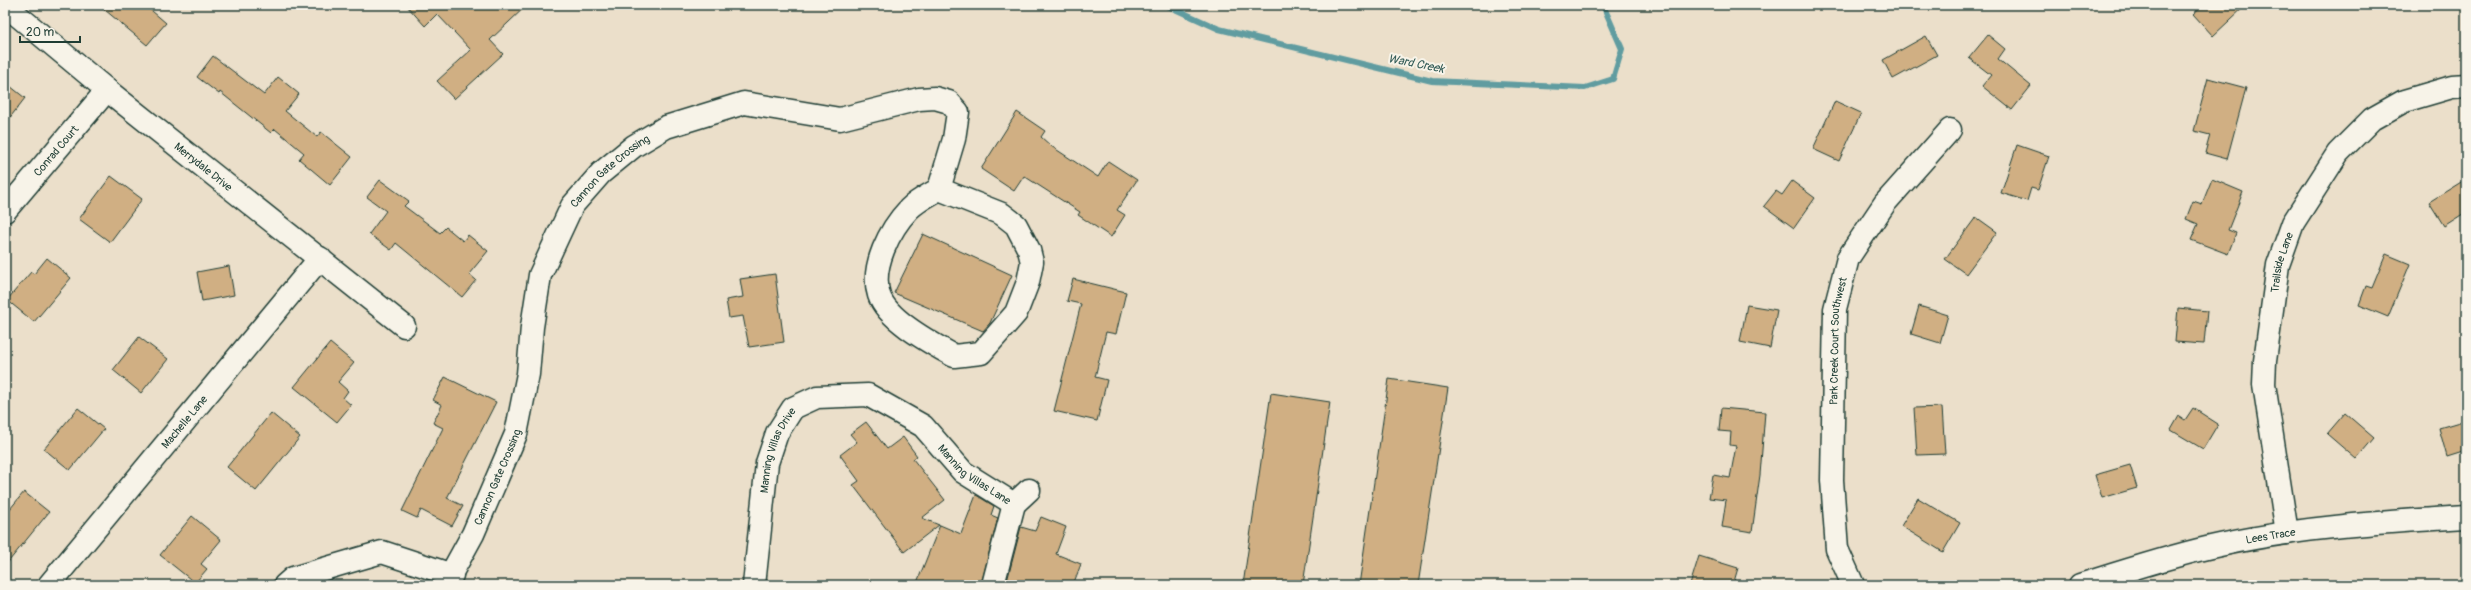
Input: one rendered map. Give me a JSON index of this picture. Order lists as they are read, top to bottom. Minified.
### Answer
{"streets":{"street":["Conrad Court","Merrydale Drive","Cannon Gate Crossing","Trailside Lane","Park Creek Court Southwest","Machelle Lane","Manning Villas Drive","Manning Villas Lane","Lees Trace"]},"crossings":[["Conrad Court","Merrydale Drive"],["Merrydale Drive","Machelle Lane"],["Trailside Lane","Lees Trace"],["Manning Villas Drive","Manning Villas Lane"]],"water":["Ward Creek"],"scale_bar":"20 m"}
